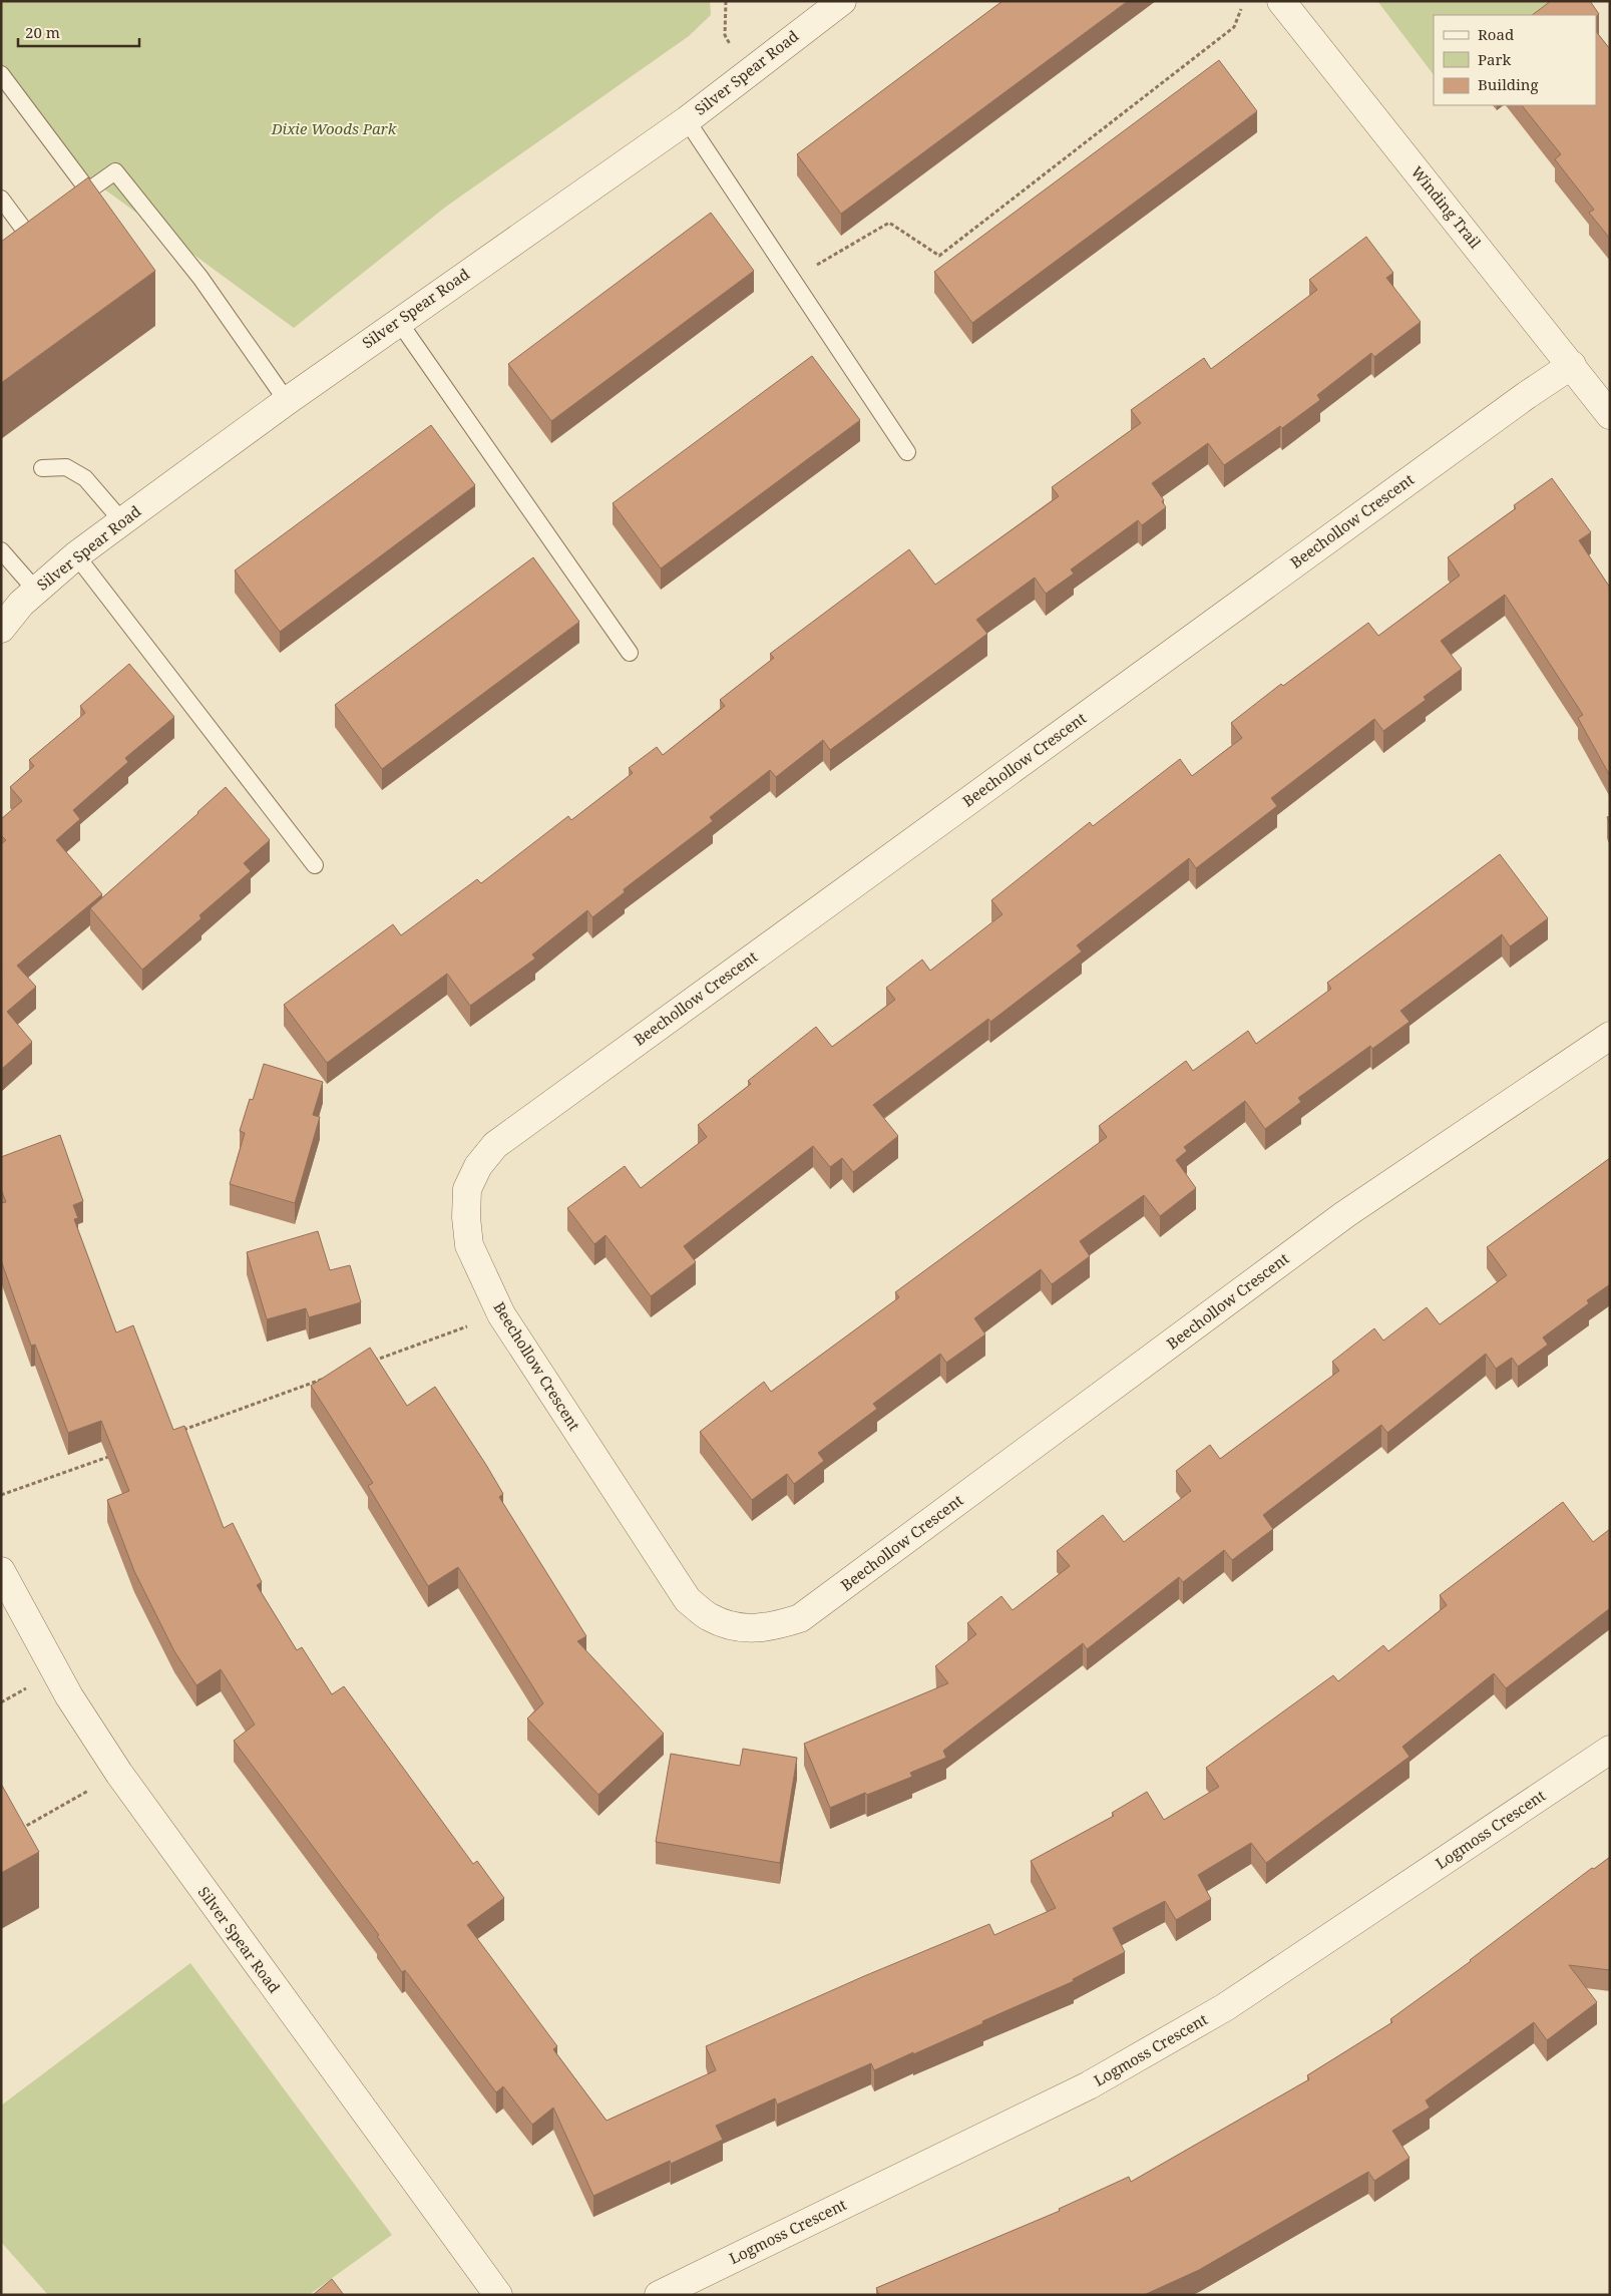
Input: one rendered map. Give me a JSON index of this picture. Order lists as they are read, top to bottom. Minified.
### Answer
{"streets":{"street":["Silver Spear Road","Winding Trail","Beechollow Crescent","Logmoss Crescent"]},"crossings":[["Winding Trail","Beechollow Crescent"]],"parks":["Dixie Woods Park"],"legend":["Road","Park","Building"],"scale_bar":"20 m"}
